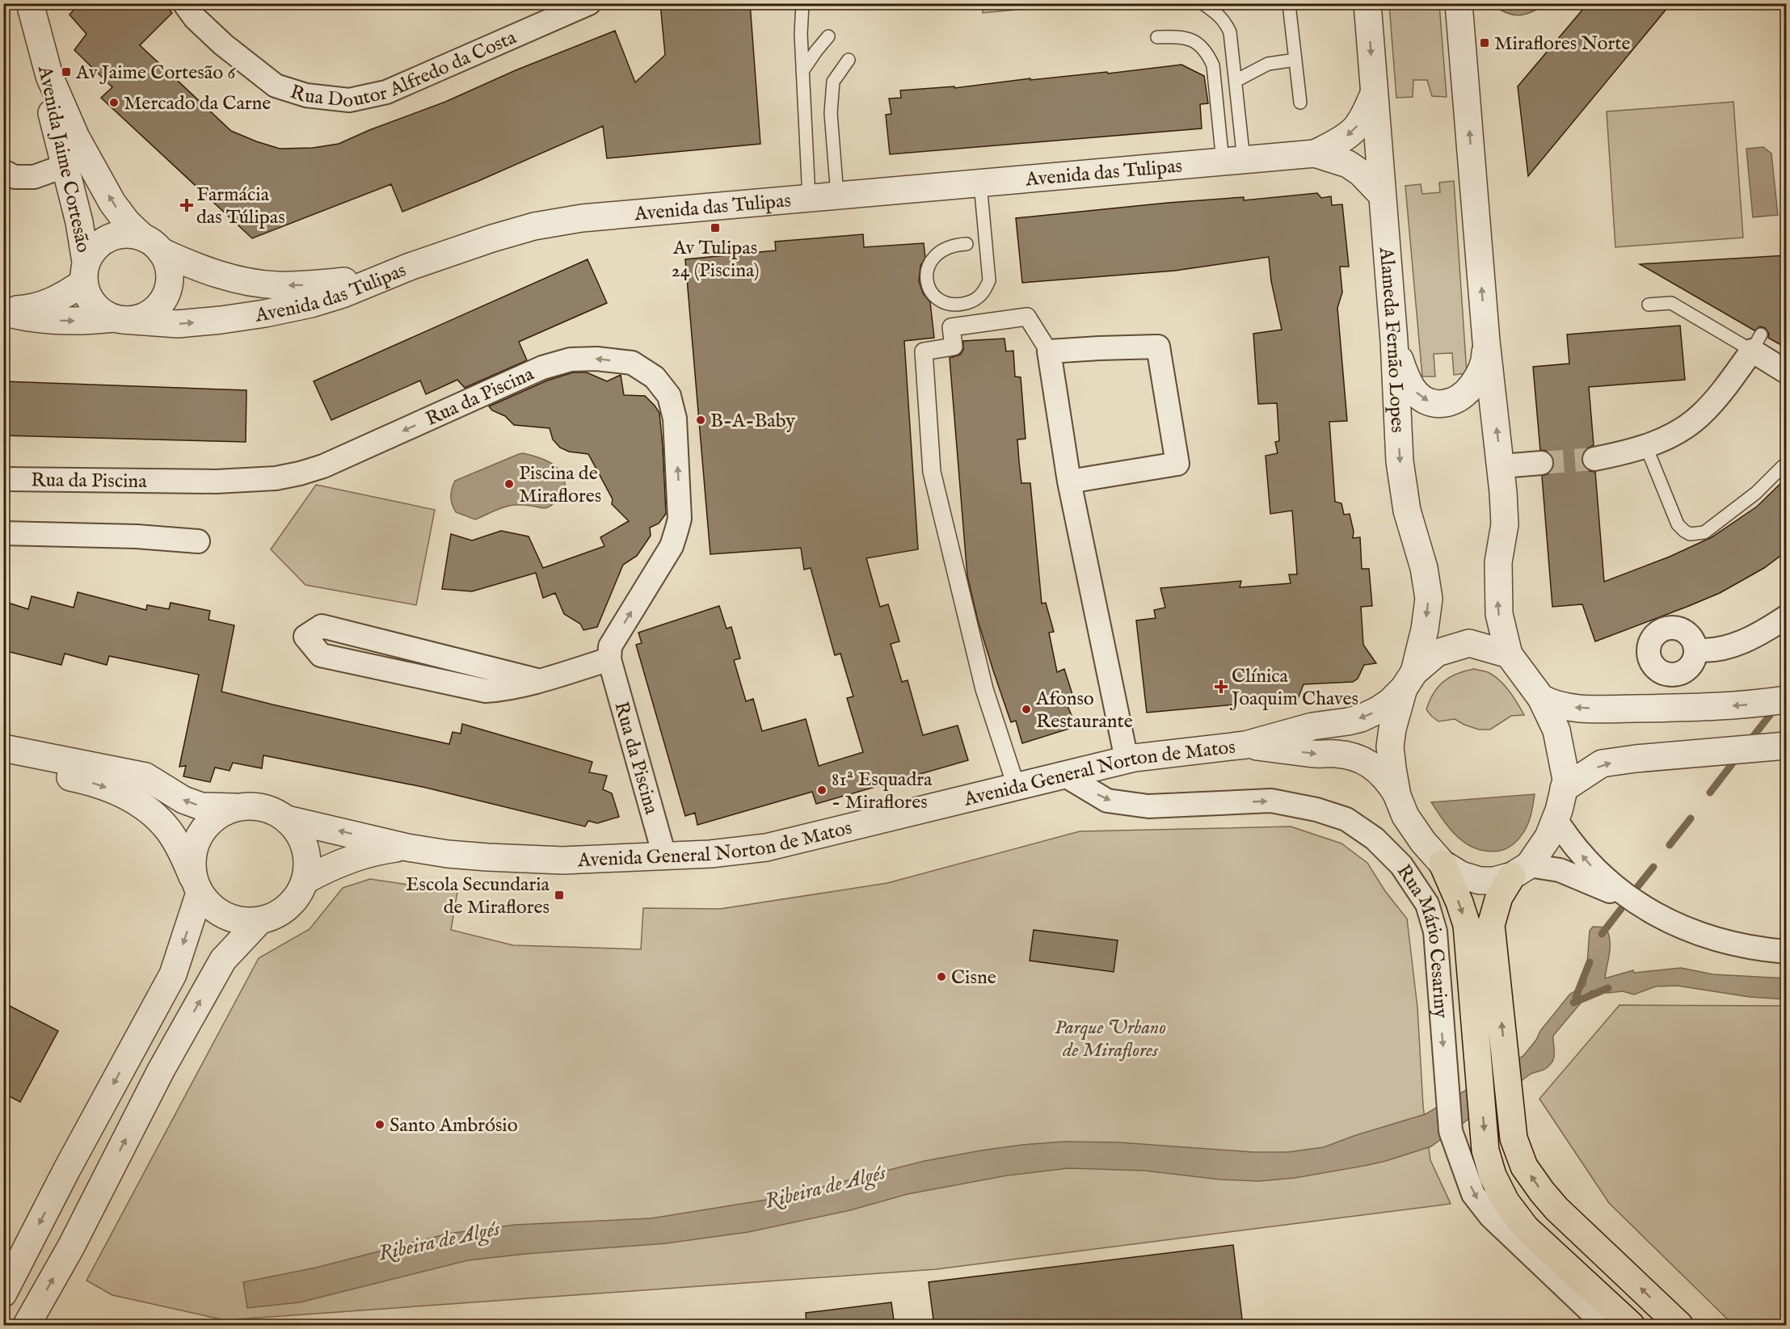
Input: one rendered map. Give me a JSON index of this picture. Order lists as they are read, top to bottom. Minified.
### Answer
{"streets":{"street":["Rua Doutor Alfredo da Costa","Avenida Jaime Cortesão","Avenida das Tulipas","Alameda Fernão Lopes","Rua da Piscina","Avenida General Norton de Matos","Rua Mário Cesariny"]},"crossings":[["Avenida Jaime Cortesão","Avenida das Tulipas"],["Avenida das Tulipas","Alameda Fernão Lopes"],["Alameda Fernão Lopes","Avenida General Norton de Matos"],["Rua da Piscina","Avenida General Norton de Matos"],["Avenida General Norton de Matos","Rua Mário Cesariny"]],"one_way":["Rua Mário Cesariny"],"water":["Ribeira de Algés"],"parks":["Parque Urbano de Miraflores"],"places":{"transit":["Miraflores Norte","Av Jaime Cortesão 6","Av Tulipas 24 (Piscina)","Escola Secundaria de Miraflores"],"other":["Mercado da Carne","B-A-Baby","Piscina de Miraflores","Afonso Restaurante","81ª Esquadra - Miraflores","Cisne","Santo Ambrósio"],"health":["Farmácia das Túlipas","Clínica Joaquim Chaves"]}}
